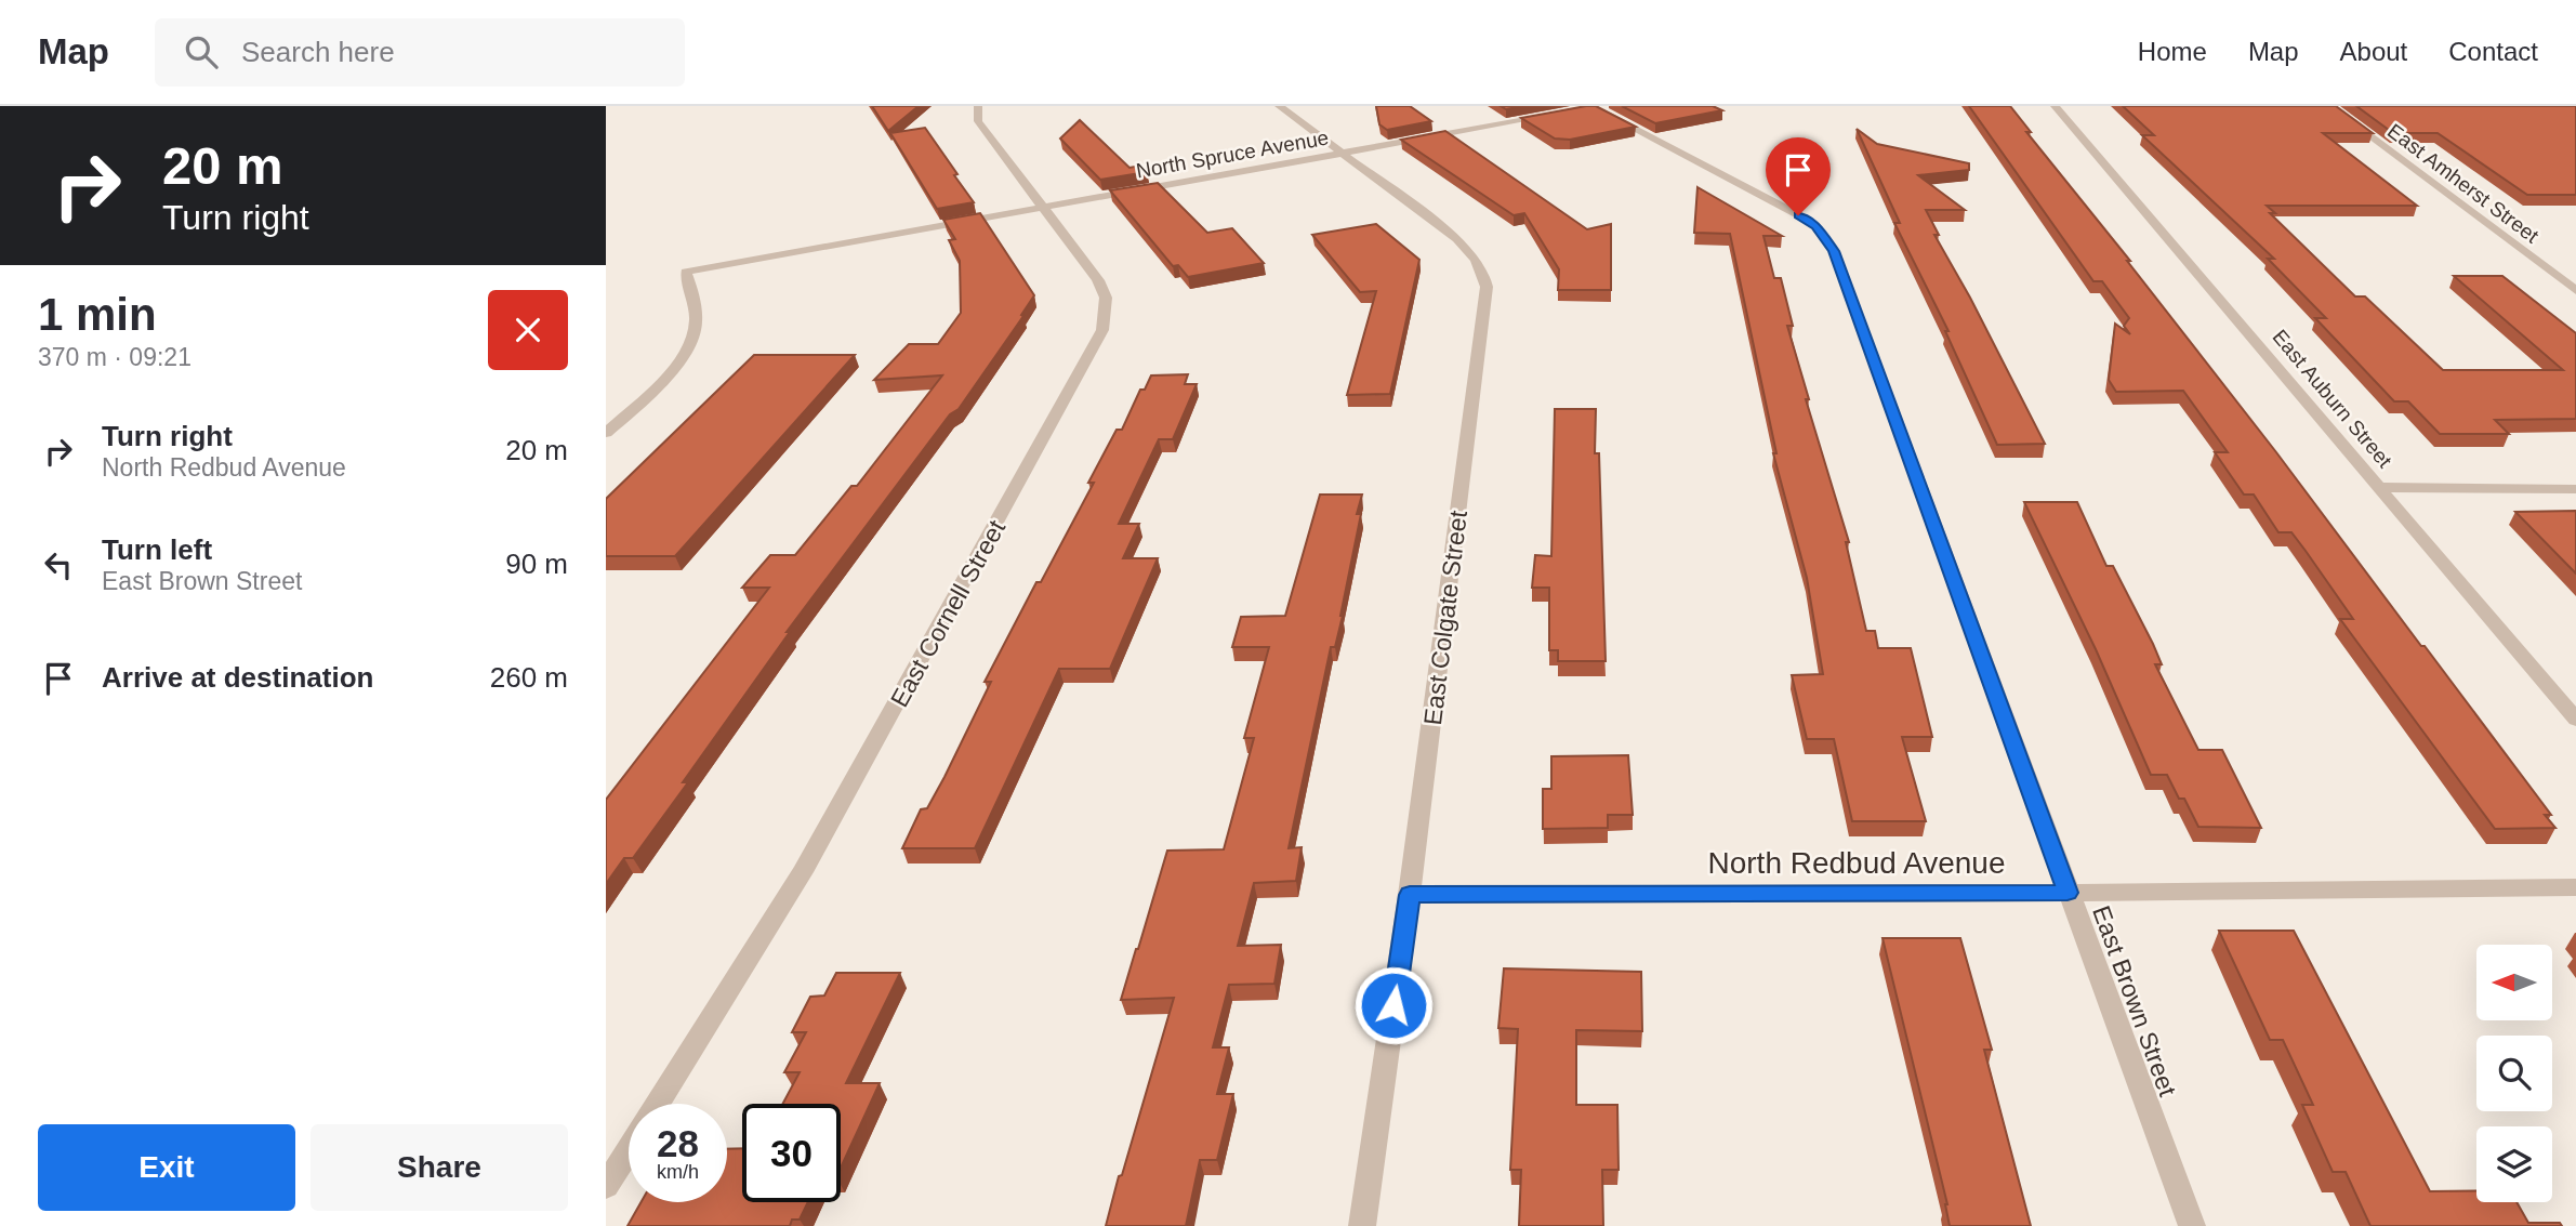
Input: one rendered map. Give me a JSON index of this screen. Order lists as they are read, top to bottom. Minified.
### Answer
{"streets":{"street":["North Spruce Avenue","East Amherst Street","East Auburn Street","East Cornell Street","East Colgate Street","North Redbud Avenue","East Brown Street"]},"crossings":[["North Spruce Avenue","East Cornell Street"],["North Spruce Avenue","East Colgate Street"],["East Colgate Street","North Redbud Avenue"],["North Redbud Avenue","East Brown Street"]],"north":"left","page":{"header":"Map","search":"Search here","nav":["Home","Map","About","Contact"],"turn":["20 m","Turn right"],"heading":["1 min","370 m · 09:21"],"list":[{"name":"Turn right","note":"North Redbud Avenue","value":"20 m"},{"name":"Turn left","note":"East Brown Street","value":"90 m"},{"name":"Arrive at destination","value":"260 m"}],"speed":"28 km/h","limit":"30","buttons":["Exit","Share"]}}
